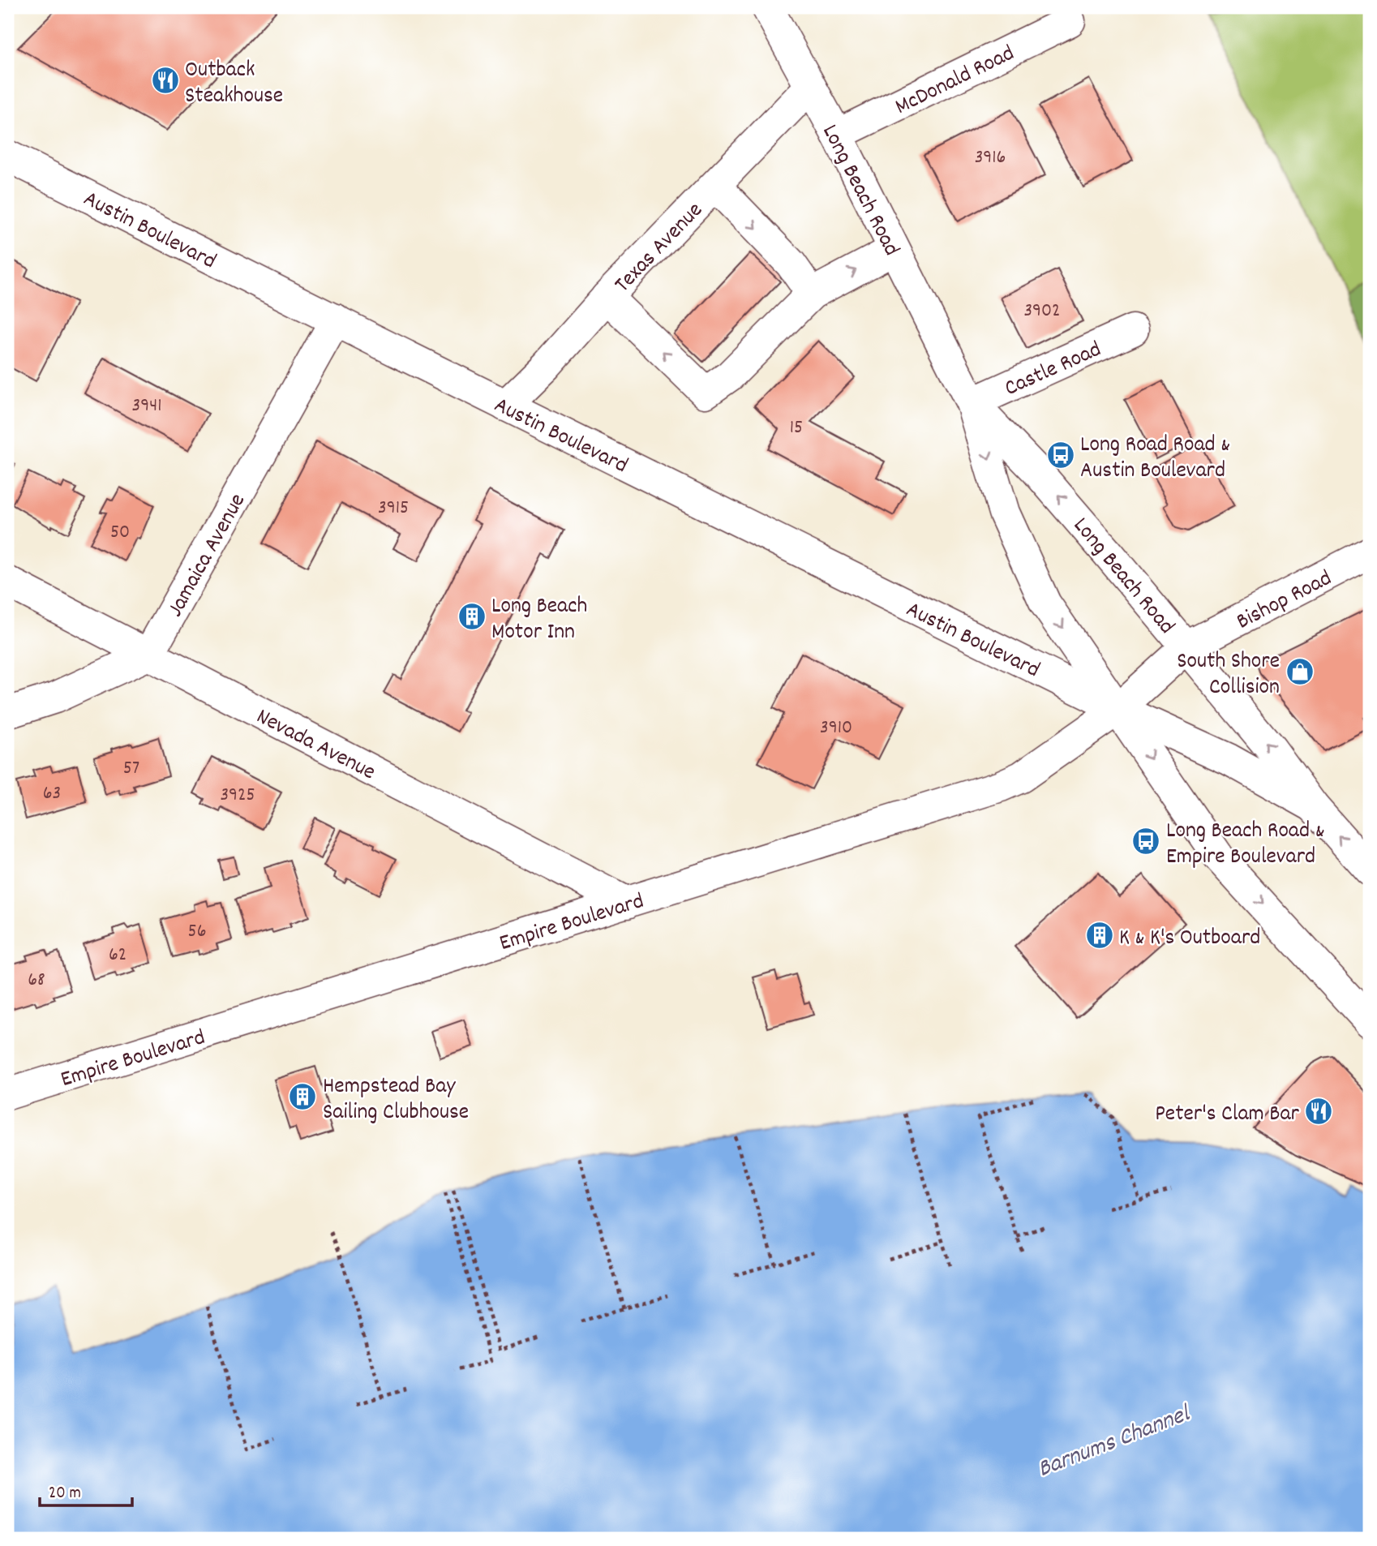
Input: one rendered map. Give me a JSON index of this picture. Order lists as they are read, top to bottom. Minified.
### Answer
{"streets":{"street":["McDonald Road","Long Beach Road","Austin Boulevard","Texas Avenue","Castle Road","Jamaica Avenue","Bishop Road","Nevada Avenue","Empire Boulevard"]},"crossings":[["McDonald Road","Long Beach Road"],["Long Beach Road","Austin Boulevard"],["Long Beach Road","Texas Avenue"],["Long Beach Road","Castle Road"],["Long Beach Road","Bishop Road"],["Long Beach Road","Empire Boulevard"],["Austin Boulevard","Texas Avenue"],["Austin Boulevard","Jamaica Avenue"],["Austin Boulevard","Bishop Road"],["Austin Boulevard","Empire Boulevard"],["Jamaica Avenue","Nevada Avenue"],["Bishop Road","Empire Boulevard"],["Nevada Avenue","Empire Boulevard"]],"water":["Barnums Channel"],"places":{"restaurant":["Outback Steakhouse","Peter's Clam Bar"],"bus stop":["Long Road Road & Austin Boulevard","Long Beach Road & Empire Boulevard"],"building":["Long Beach Motor Inn","K & K's Outboard","Hempstead Bay Sailing Clubhouse"],"shop":["South Shore Collision"]},"house_numbers":["3916","3902","3941","15","3915","50","3910","57","63","3925","56","62","68"],"scale_bar":"20 m"}
